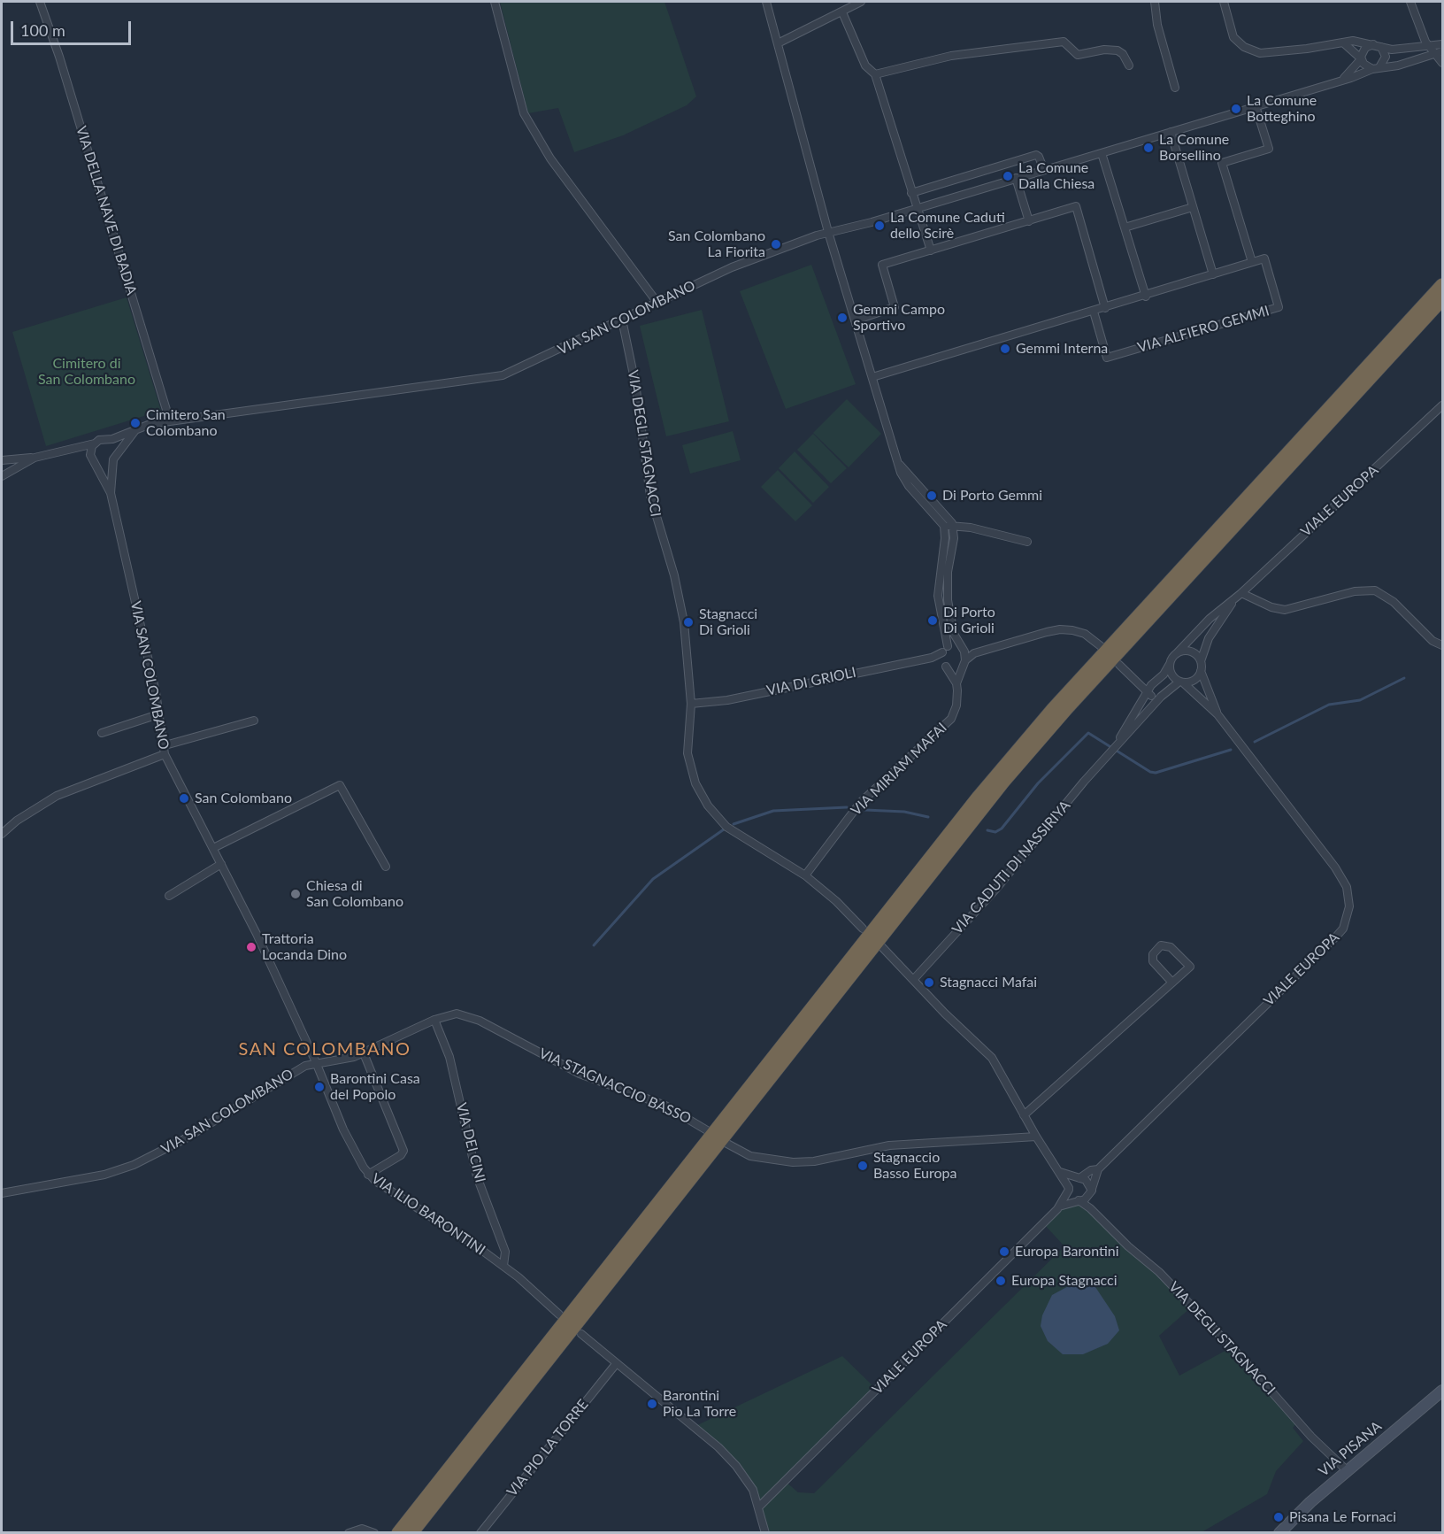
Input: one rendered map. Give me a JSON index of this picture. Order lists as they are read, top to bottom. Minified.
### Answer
{"streets":{"main road":["VIA PISANA"],"street":["VIA DELLA NAVE DI BADIA","VIA SAN COLOMBANO","VIA ALFIERO GEMMI","VIA DEGLI STAGNACCI","VIALE EUROPA","VIA DI GRIOLI","VIA MIRIAM MAFAI","VIA CADUTI DI NASSIRIYA","VIA STAGNACCIO BASSO","VIA DEI CINI","VIA ILIO BARONTINI","VIA PIO LA TORRE"]},"crossings":[["VIA DELLA NAVE DI BADIA","VIA SAN COLOMBANO"],["VIA SAN COLOMBANO","VIA DEGLI STAGNACCI"],["VIA SAN COLOMBANO","VIA STAGNACCIO BASSO"],["VIA SAN COLOMBANO","VIA ILIO BARONTINI"],["VIA DEGLI STAGNACCI","VIALE EUROPA"],["VIA DEGLI STAGNACCI","VIA DI GRIOLI"],["VIA DEGLI STAGNACCI","VIA MIRIAM MAFAI"],["VIA DEGLI STAGNACCI","VIA CADUTI DI NASSIRIYA"],["VIA DEGLI STAGNACCI","VIA PISANA"],["VIALE EUROPA","VIA CADUTI DI NASSIRIYA"],["VIA DI GRIOLI","VIA MIRIAM MAFAI"],["VIA STAGNACCIO BASSO","VIA DEI CINI"],["VIA STAGNACCIO BASSO","VIA ILIO BARONTINI"],["VIA DEI CINI","VIA ILIO BARONTINI"]],"districts":["SAN COLOMBANO"],"parks":["Cimitero di San Colombano"],"places":["La Comune Botteghino","La Comune Borsellino","La Comune Dalla Chiesa","La Comune Caduti dello Scirè","San Colombano La Fiorita","Gemmi Campo Sportivo","Gemmi Interna","Cimitero San Colombano","Di Porto Gemmi","Di Porto Di Grioli","Stagnacci Di Grioli","San Colombano","Chiesa di San Colombano","Trattoria Locanda Dino","Stagnacci Mafai","Barontini Casa del Popolo","Stagnaccio Basso Europa","Europa Barontini","Europa Stagnacci","Barontini Pio La Torre","Pisana Le Fornaci"],"scale_bar":"100 m"}
